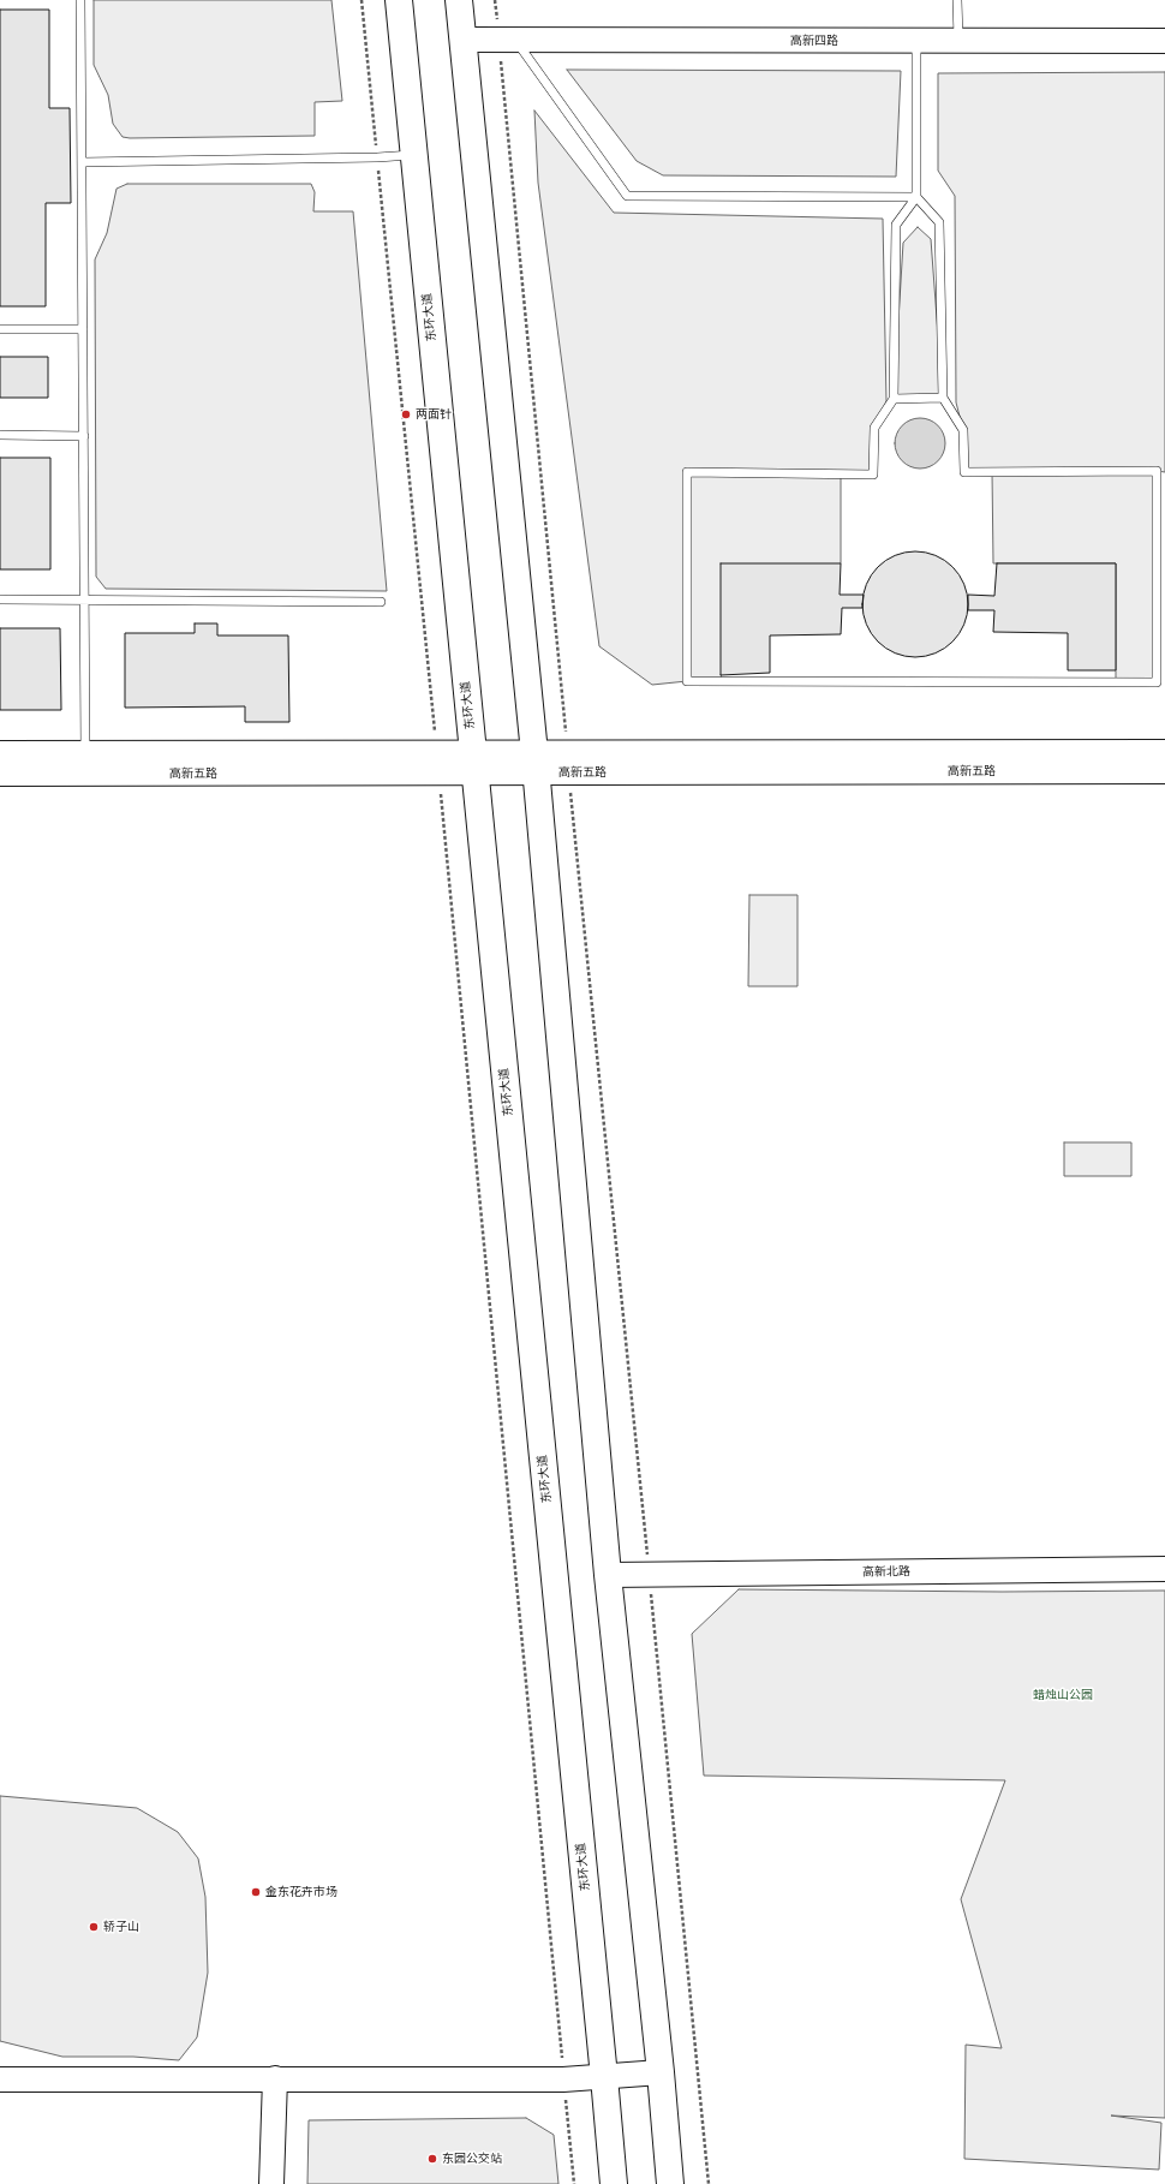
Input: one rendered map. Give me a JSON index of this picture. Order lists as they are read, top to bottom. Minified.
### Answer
{"streets":{"highway":["东环大道"],"main road":["高新四路","高新五路","高新北路"]},"crossings":[["东环大道","高新五路"]],"parks":["蜡烛山公园"],"places":["两面针","金东花卉市场","轿子山","东园公交站"]}
